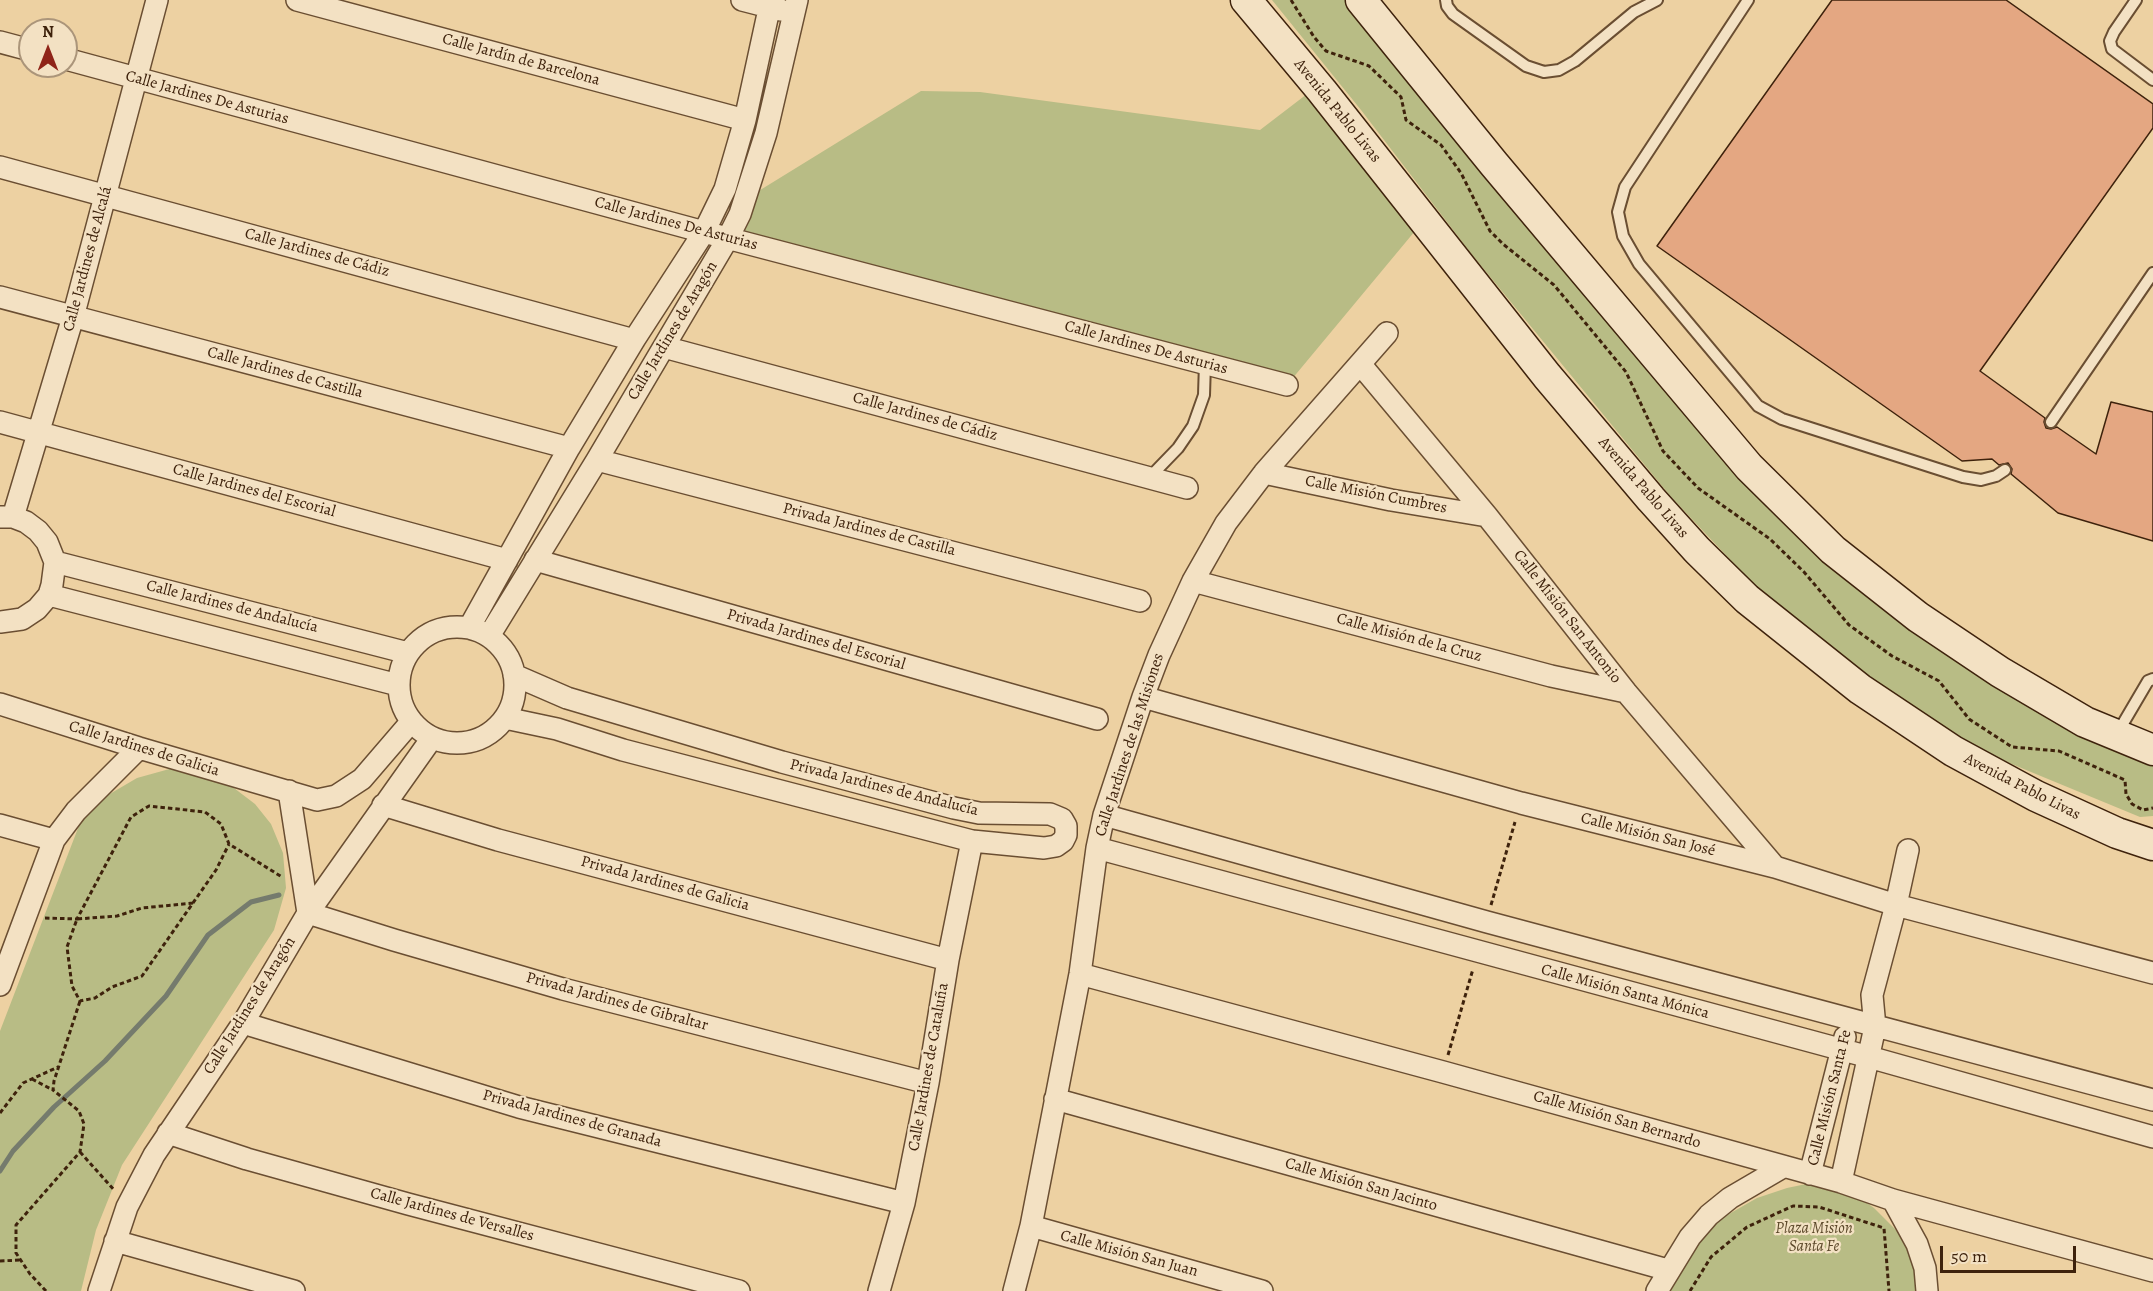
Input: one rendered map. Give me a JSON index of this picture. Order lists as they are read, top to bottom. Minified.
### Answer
{"streets":{"main road":["Avenida Pablo Livas"],"street":["Calle Jardín de Barcelona","Calle Jardines De Asturias","Calle Jardines de Cádiz","Calle Jardines de Alcalá","Calle Jardines de Aragón","Calle Jardines de Castilla","Calle Jardines del Escorial","Calle Misión Cumbres","Privada Jardines de Castilla","Calle Jardines de Andalucía","Calle Misión San Antonio","Calle Misión de la Cruz","Privada Jardines del Escorial","Calle Jardines de las Misiones","Calle Jardines de Galicia","Privada Jardines de Andalucía","Calle Misión San José","Privada Jardines de Galicia","Calle Misión Santa Mónica","Privada Jardines de Gibraltar","Calle Jardines de Cataluña","Calle Misión Santa Fe","Privada Jardines de Granada","Calle Misión San Bernardo","Calle Misión San Jacinto","Calle Jardines de Versalles","Calle Misión San Juan"]},"crossings":[["Calle Jardín de Barcelona","Calle Jardines de Aragón"],["Calle Jardines De Asturias","Calle Jardines de Alcalá"],["Calle Jardines De Asturias","Calle Jardines de Aragón"],["Calle Jardines de Cádiz","Calle Jardines de Alcalá"],["Calle Jardines de Cádiz","Calle Jardines de Aragón"],["Calle Jardines de Alcalá","Calle Jardines de Castilla"],["Calle Jardines de Alcalá","Calle Jardines del Escorial"],["Calle Jardines de Aragón","Calle Jardines de Castilla"],["Calle Jardines de Aragón","Calle Jardines del Escorial"],["Calle Jardines de Aragón","Privada Jardines de Castilla"],["Calle Jardines de Aragón","Calle Jardines de Andalucía"],["Calle Jardines de Aragón","Privada Jardines del Escorial"],["Calle Jardines de Aragón","Calle Jardines de Galicia"],["Calle Jardines de Aragón","Privada Jardines de Andalucía"],["Calle Jardines de Aragón","Privada Jardines de Galicia"],["Calle Jardines de Aragón","Privada Jardines de Gibraltar"],["Calle Jardines de Aragón","Privada Jardines de Granada"],["Calle Jardines de Aragón","Calle Jardines de Versalles"],["Calle Misión Cumbres","Calle Misión San Antonio"],["Calle Misión Cumbres","Calle Jardines de las Misiones"],["Calle Jardines de Andalucía","Calle Jardines de Galicia"],["Calle Jardines de Andalucía","Privada Jardines de Andalucía"],["Calle Misión San Antonio","Calle Misión de la Cruz"],["Calle Misión San Antonio","Calle Jardines de las Misiones"],["Calle Misión San Antonio","Calle Misión San José"],["Calle Misión de la Cruz","Calle Jardines de las Misiones"],["Calle Jardines de las Misiones","Calle Misión San José"],["Calle Jardines de las Misiones","Calle Misión Santa Mónica"],["Calle Jardines de las Misiones","Calle Misión San Bernardo"],["Calle Jardines de las Misiones","Calle Misión San Jacinto"],["Calle Jardines de las Misiones","Calle Misión San Juan"],["Calle Jardines de Galicia","Privada Jardines de Andalucía"],["Privada Jardines de Andalucía","Calle Jardines de Cataluña"],["Calle Misión San José","Calle Misión Santa Fe"],["Privada Jardines de Galicia","Calle Jardines de Cataluña"],["Calle Misión Santa Mónica","Calle Misión Santa Fe"],["Privada Jardines de Gibraltar","Calle Jardines de Cataluña"],["Calle Jardines de Cataluña","Privada Jardines de Granada"],["Calle Misión Santa Fe","Calle Misión San Bernardo"],["Calle Misión Santa Fe","Calle Misión San Jacinto"]],"parks":["Plaza Misión Santa Fe"],"scale_bar":"50 m","north":"top"}
